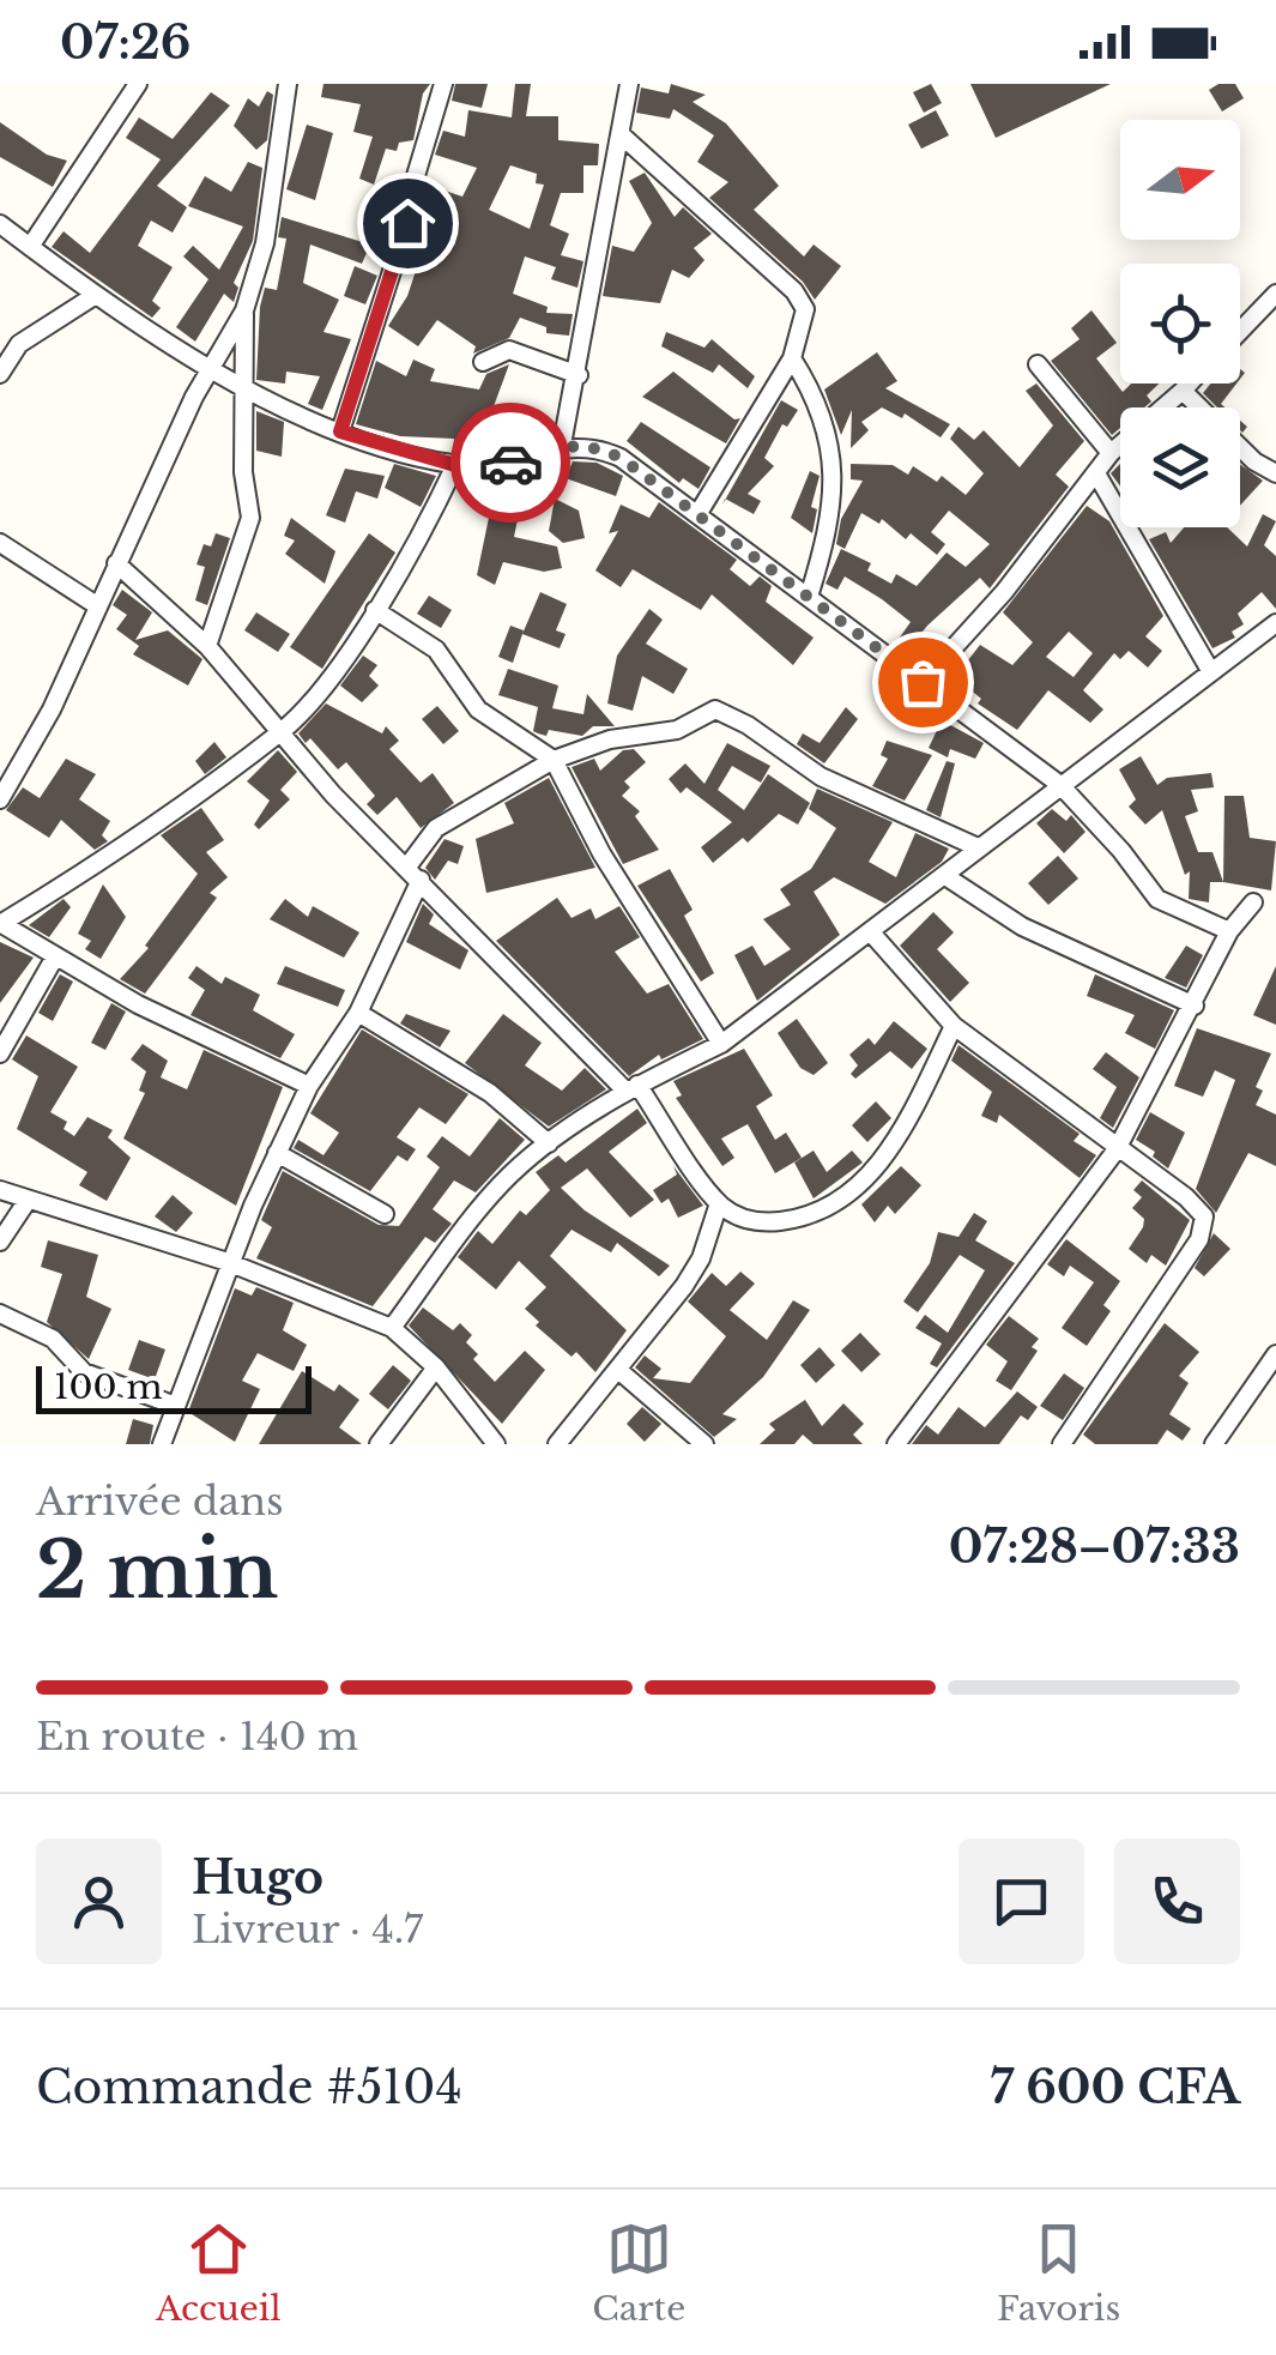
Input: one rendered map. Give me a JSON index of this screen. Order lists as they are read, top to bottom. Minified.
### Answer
{"scale_bar":"100 m","north":"right","page":{"status":"07:26","scale":"100 m","heading":["2 min","Arrivée dans","07:28–07:33"],"panel":["Hugo","Livreur · 4.7","Commande #5104","7 600 CFA"],"bar":"En route · 140 m","tabs":["Accueil","Carte","Favoris"]}}
